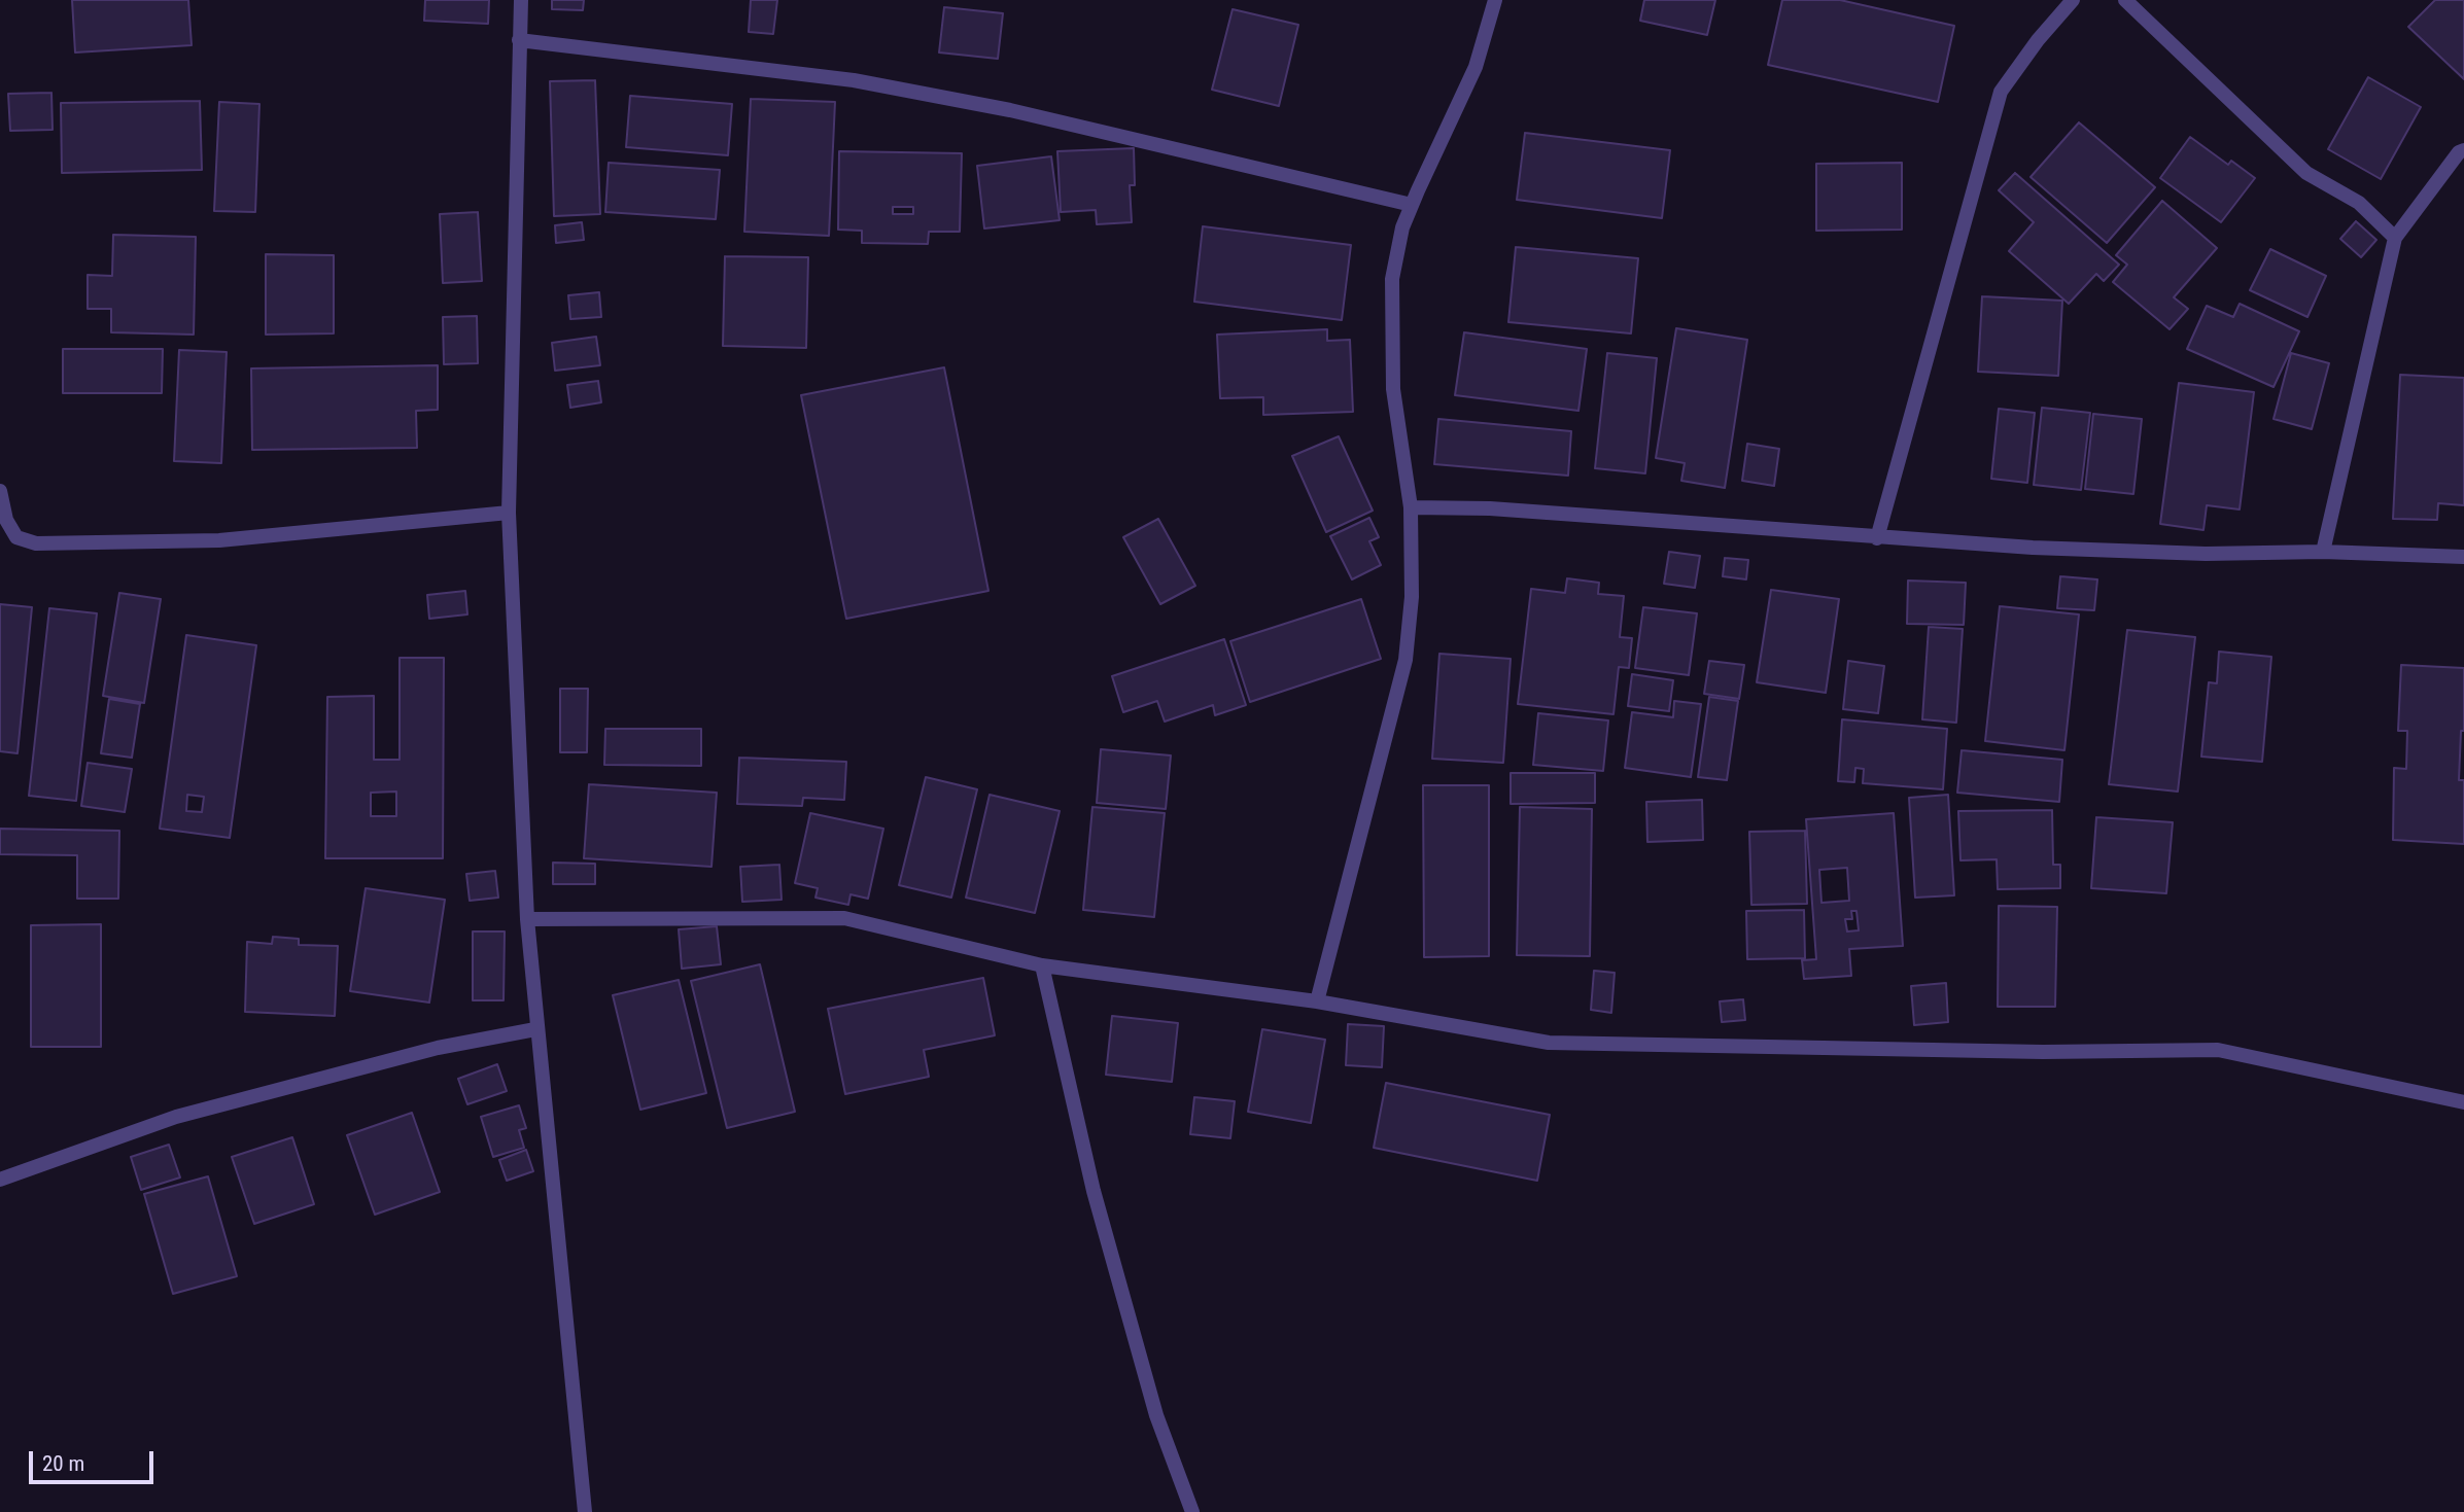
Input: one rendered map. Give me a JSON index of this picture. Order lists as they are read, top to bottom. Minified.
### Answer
{"scale_bar":"20 m"}
